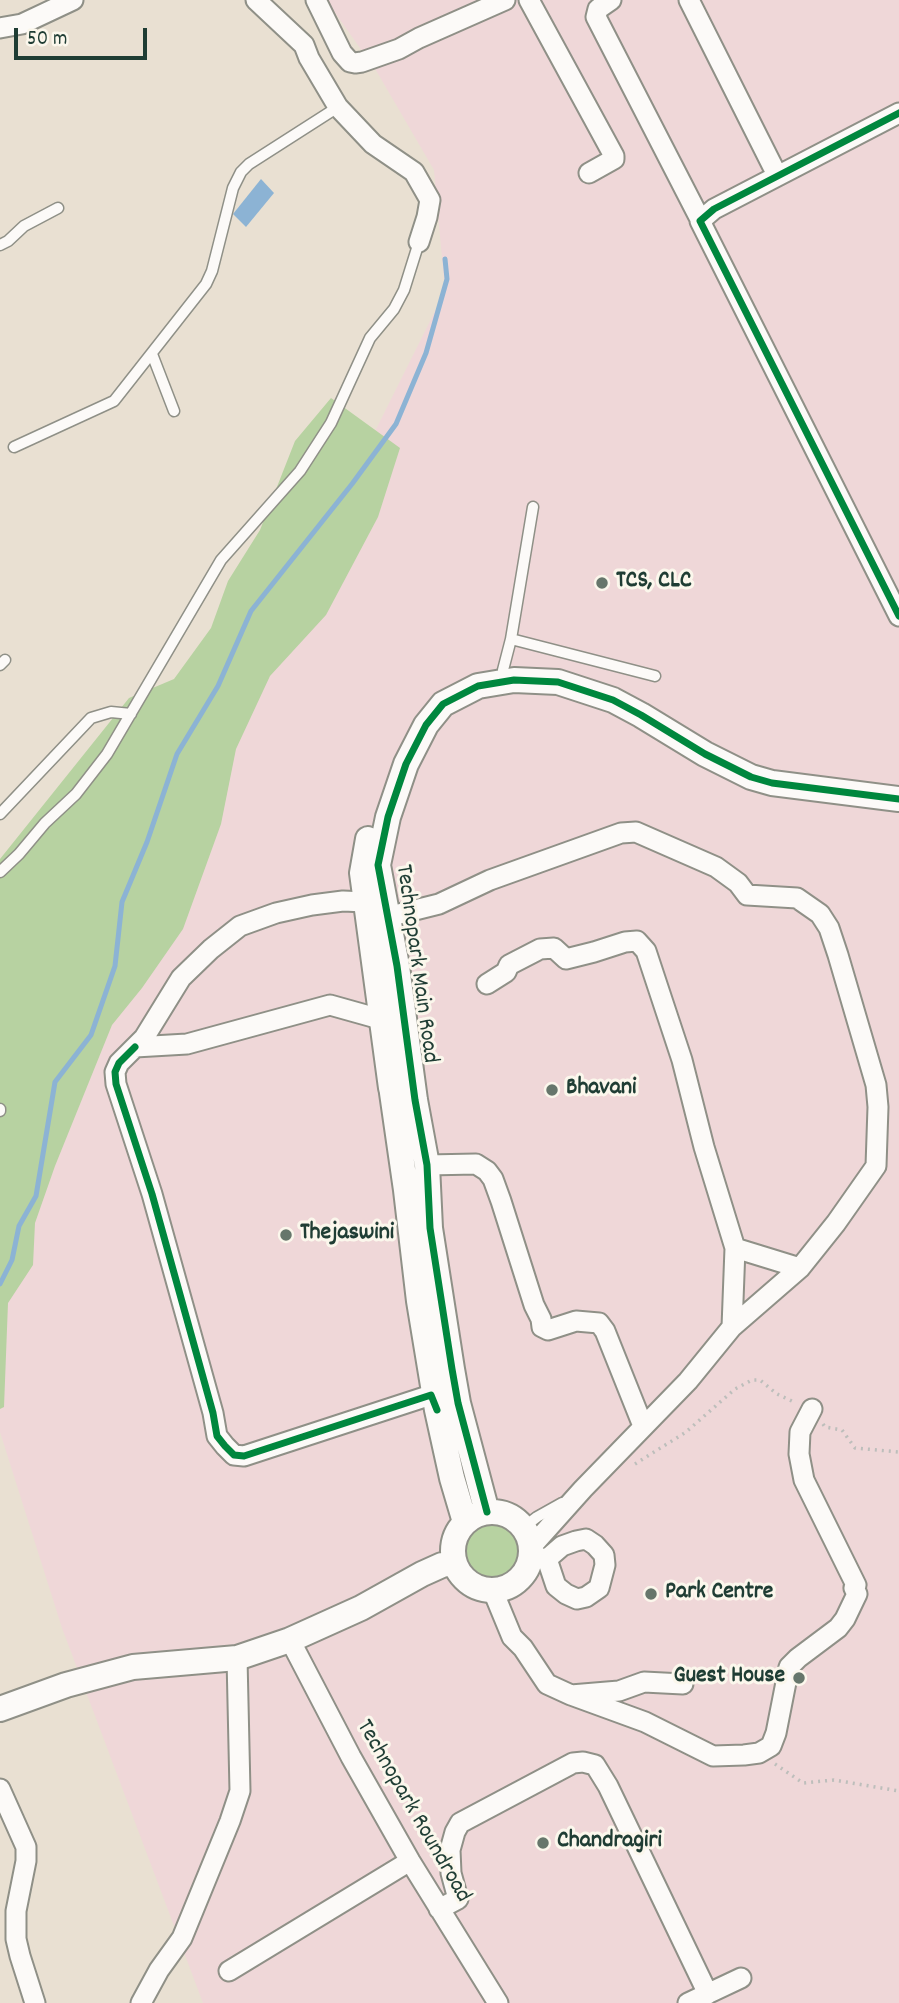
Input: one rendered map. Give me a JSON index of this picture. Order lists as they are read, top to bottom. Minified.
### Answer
{"streets":{"street":["Technopark Main Road","Technopark Roundroad"]},"places":["TCS, CLC","Bhavani","Thejaswini","Park Centre","Guest House","Chandragiri"],"scale_bar":"50 m"}
